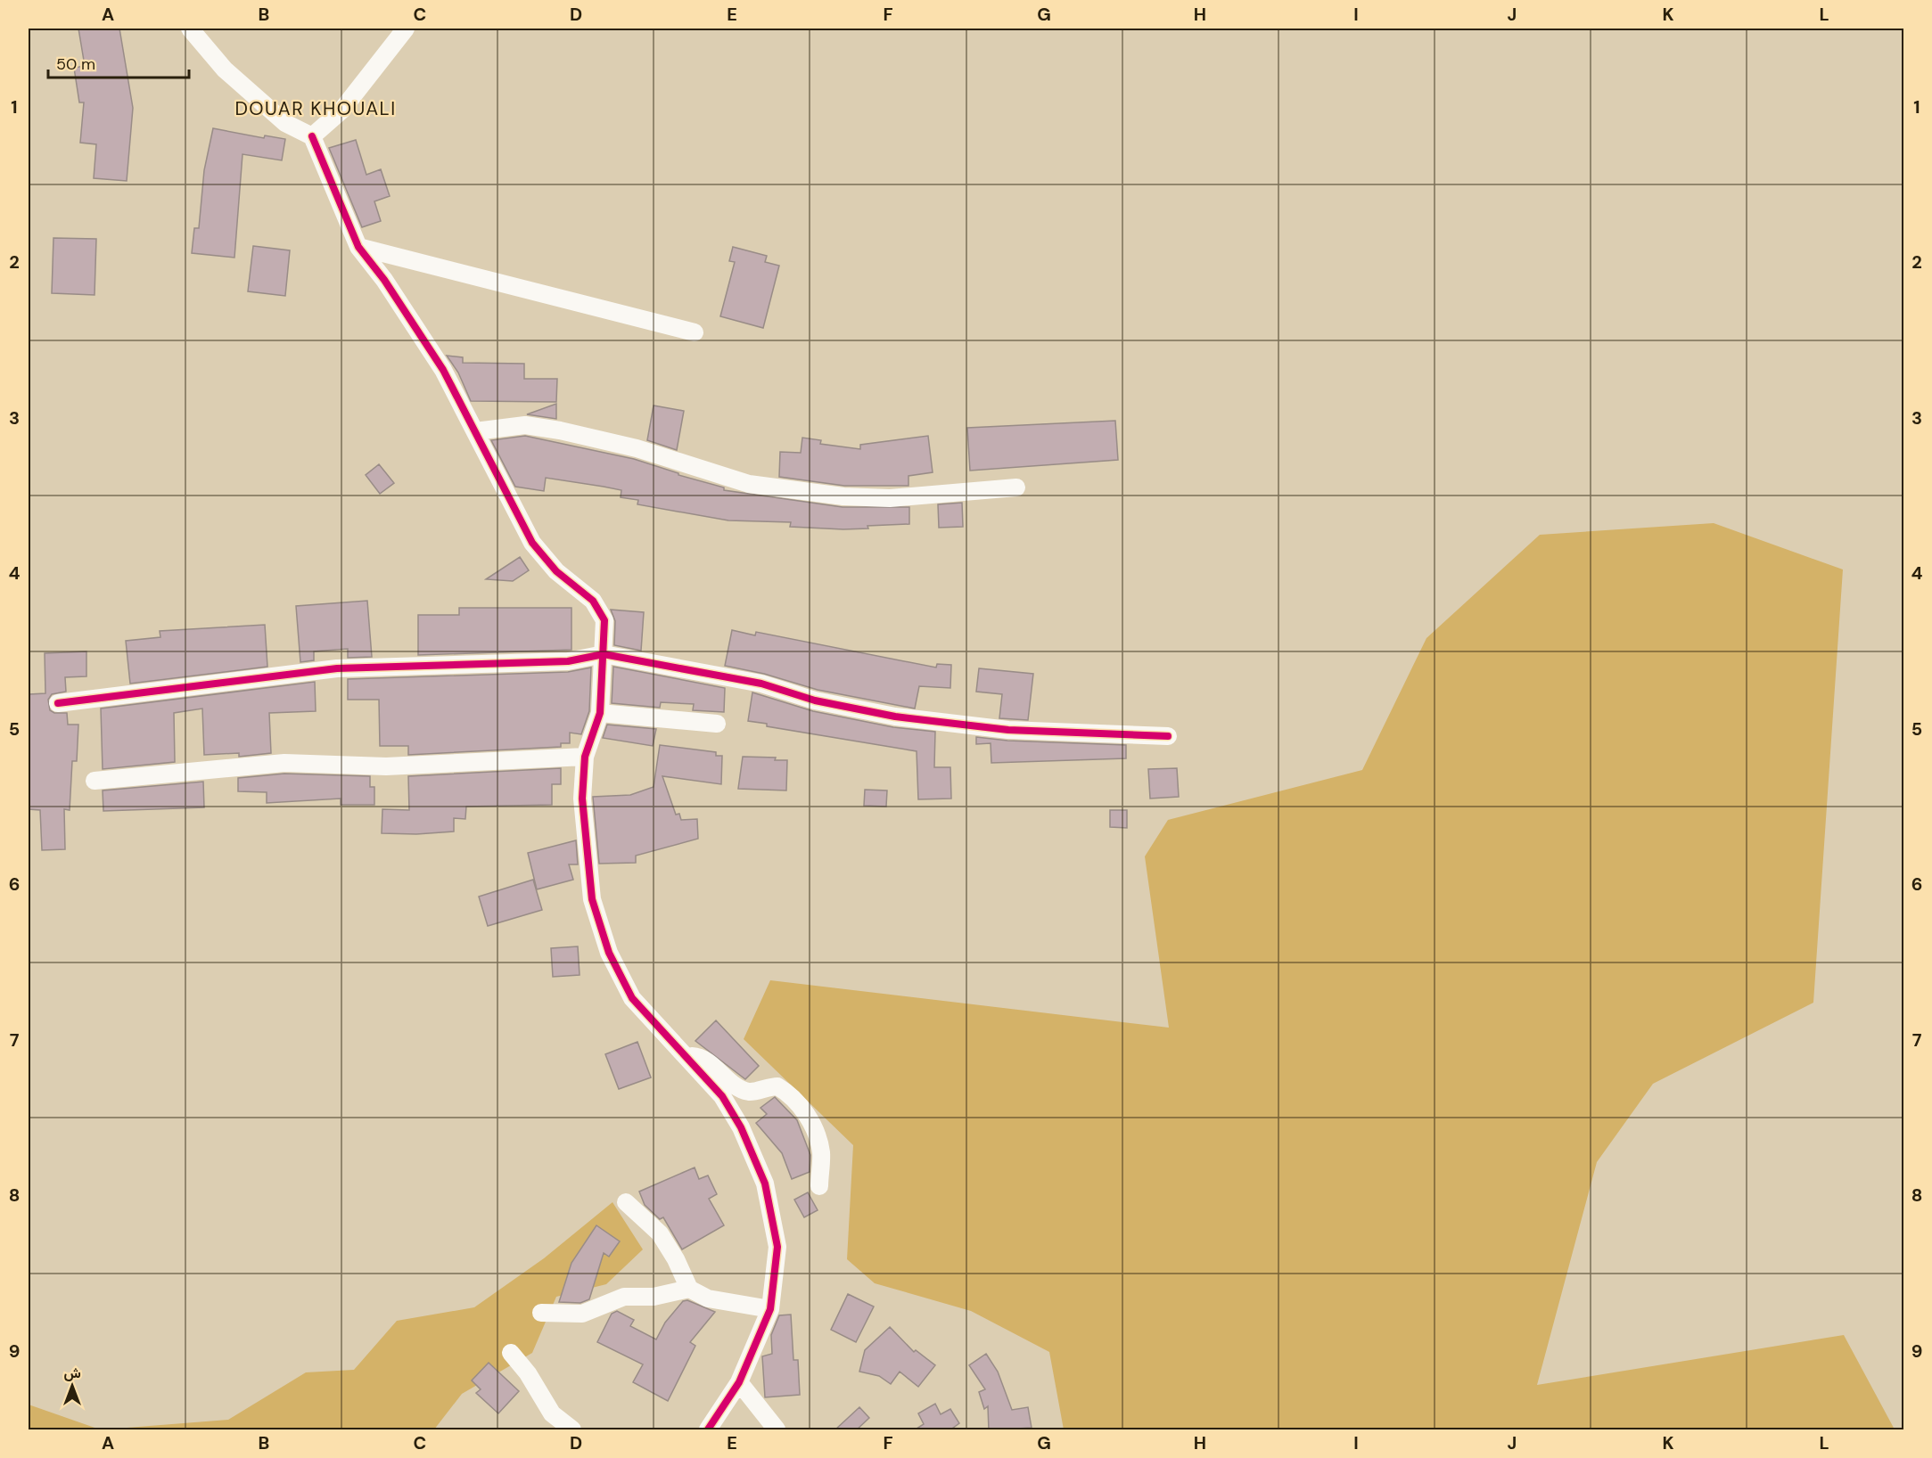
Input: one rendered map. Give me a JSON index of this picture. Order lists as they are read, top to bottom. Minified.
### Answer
{"districts":["DOUAR KHOUALI"],"scale_bar":"50 m","north":"top","grid":{"columns":["A","B","C","D","E","F","G","H","I","J","K","L"],"rows":["1","2","3","4","5","6","7","8","9"]}}
